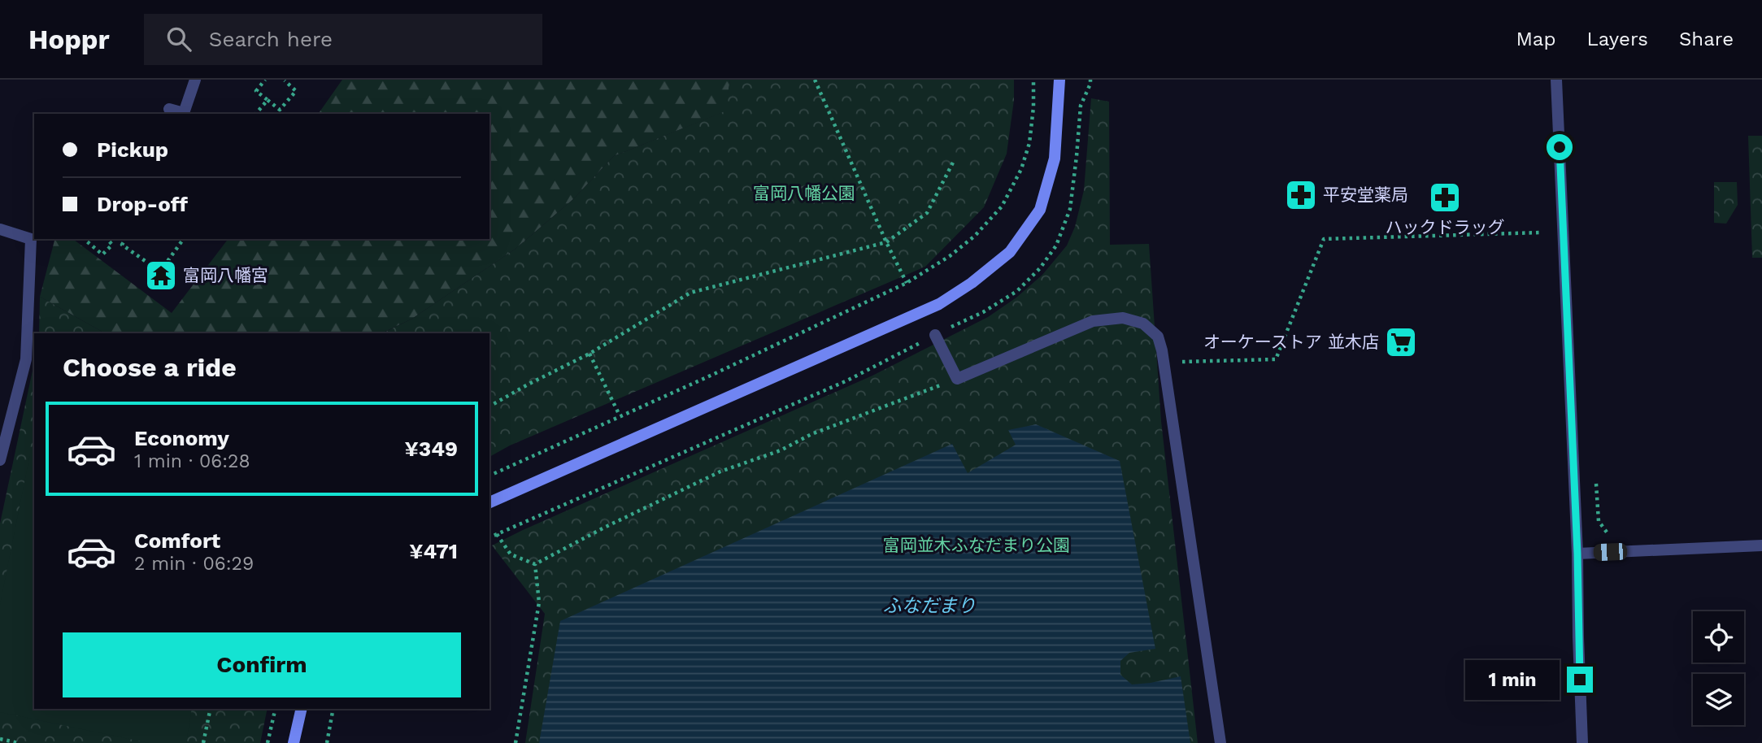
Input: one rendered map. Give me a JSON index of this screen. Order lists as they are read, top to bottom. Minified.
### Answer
{"water":["ふなだまり"],"parks":["富岡八幡公園","富岡並木ふなだまり公園"],"places":{"pharmacy":["平安堂薬局","ハックドラッグ"],"temple":["富岡八幡宮"],"supermarket":["オーケーストア 並木店"]},"page":{"header":"Hoppr","search":"Search here","nav":["Map","Layers","Share"],"banner":["Pickup","Drop-off"],"heading":"Choose a ride","list":[{"name":"Economy","note":"1 min · 06:28","value":"¥349"},{"name":"Comfort","note":"2 min · 06:29","value":"¥471"}],"buttons":"Confirm","bubble":"1 min"}}
